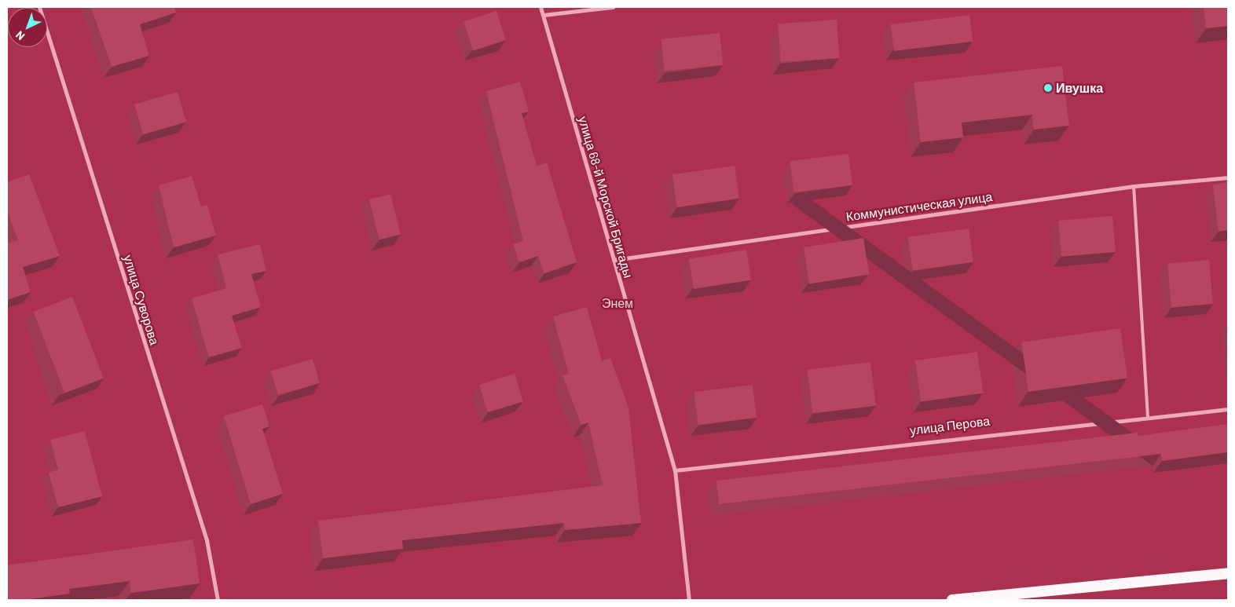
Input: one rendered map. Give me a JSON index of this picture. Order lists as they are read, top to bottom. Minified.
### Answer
{"streets":{"street":["улица 68-й Морской Бригады","Коммунистическая улица","улица Суворова","улица Перова"]},"crossings":[["улица 68-й Морской Бригады","Коммунистическая улица"],["улица 68-й Морской Бригады","улица Перова"]],"parks":["Энем"],"places":["Ивушка"],"north":"bottom left"}
